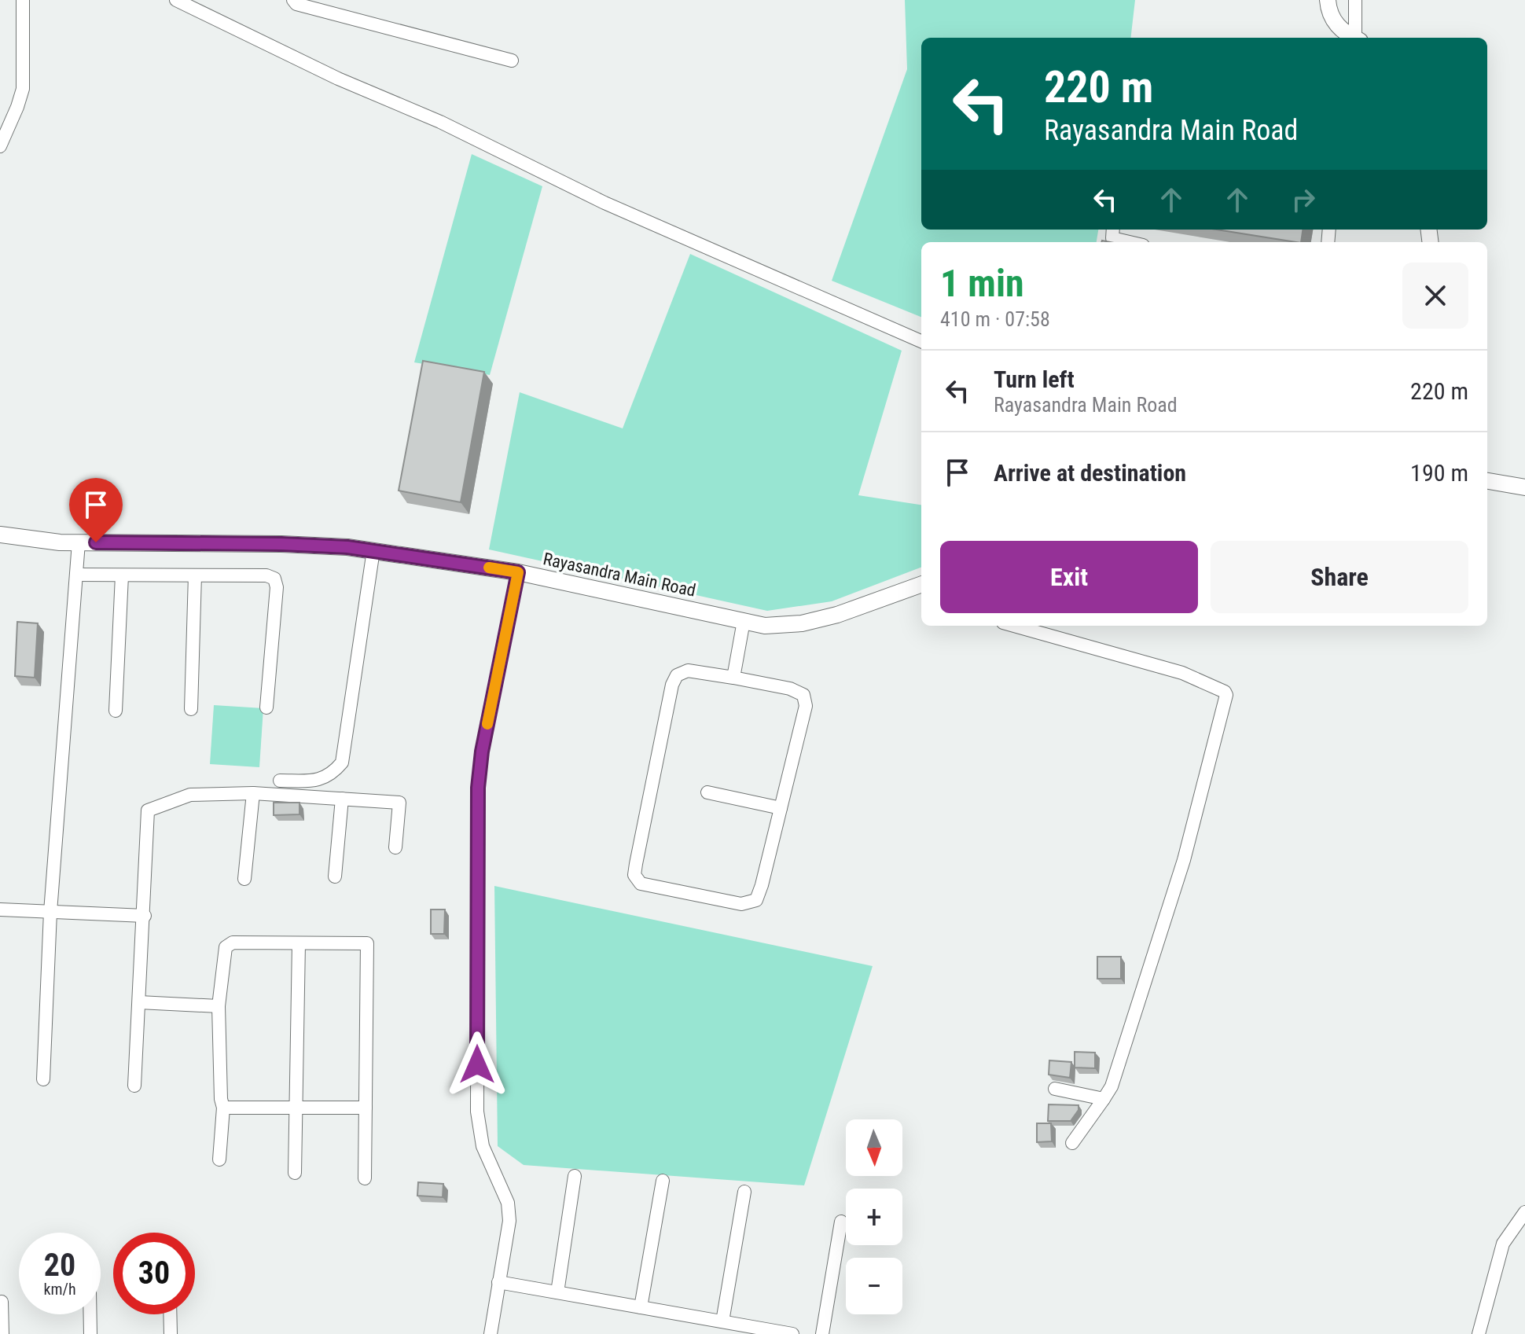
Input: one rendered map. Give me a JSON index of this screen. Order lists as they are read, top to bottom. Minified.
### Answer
{"streets":{"street":["Rayasandra Main Road"]},"north":"bottom","page":{"turn":["220 m","Rayasandra Main Road"],"heading":["1 min","410 m · 07:58"],"list":[{"name":"Turn left","note":"Rayasandra Main Road","value":"220 m"},{"name":"Arrive at destination","value":"190 m"}],"buttons":["Exit","Share"],"map_buttons":["+","−"],"speed":"20 km/h","limit":"30"}}
